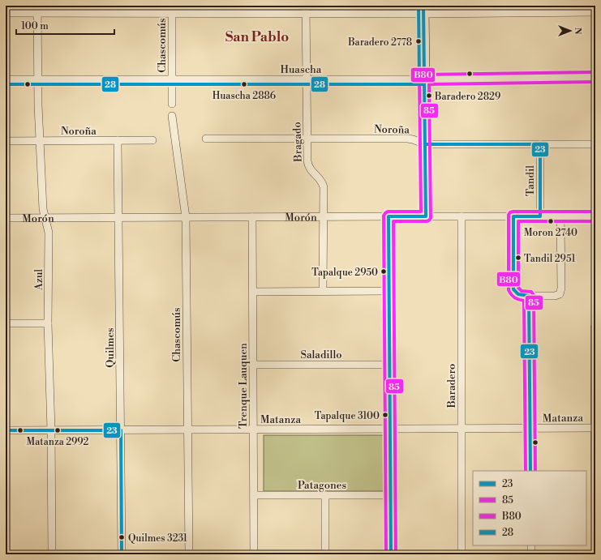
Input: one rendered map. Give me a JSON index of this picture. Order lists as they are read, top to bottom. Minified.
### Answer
{"streets":{"main road":["Morón"],"street":["Chascomús","Huascha","Noroña","Bragado","Tandil","Azul","Quilmes","Saladillo","Trenque Lauquen","Baradero","Matanza","Patagones"]},"crossings":[["Chascomús","Huascha"],["Chascomús","Morón"],["Chascomús","Matanza"],["Huascha","Bragado"],["Huascha","Azul"],["Noroña","Bragado"],["Noroña","Tandil"],["Noroña","Azul"],["Noroña","Quilmes"],["Bragado","Morón"],["Tandil","Morón"],["Morón","Azul"],["Morón","Quilmes"],["Morón","Trenque Lauquen"],["Morón","Baradero"],["Azul","Matanza"],["Quilmes","Matanza"],["Saladillo","Trenque Lauquen"],["Trenque Lauquen","Matanza"],["Trenque Lauquen","Patagones"],["Baradero","Matanza"]],"districts":["San Pablo"],"places":["Baradero 2778","Huascha 2886","Baradero 2829","Moron 2740","Tandil 2951","Tapalque 2950","Tapalque 3100","Matanza 2992","Quilmes 3231"],"lines":["transit line 23","transit line 28","transit line B80","transit line 85"],"legend":["23","85","B80","28"],"scale_bar":"100 m","north":"right"}
